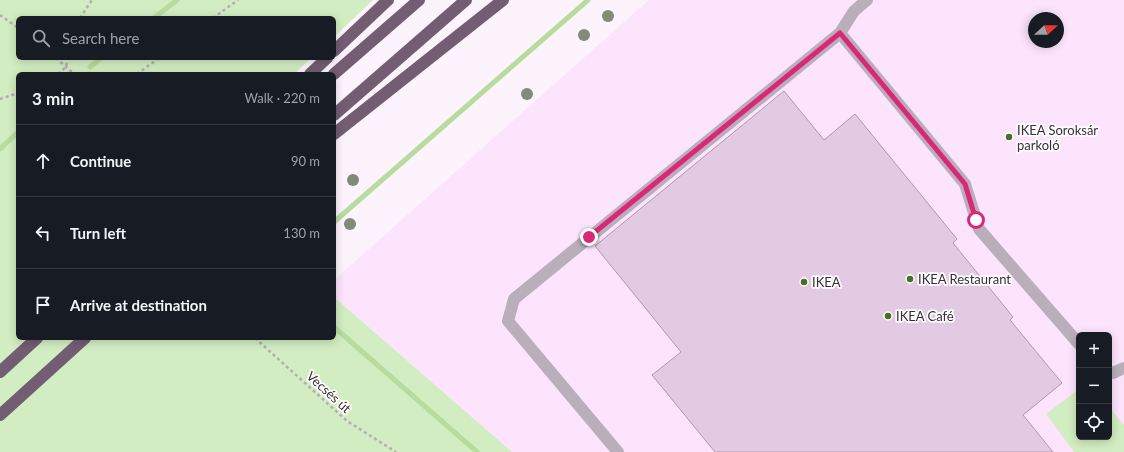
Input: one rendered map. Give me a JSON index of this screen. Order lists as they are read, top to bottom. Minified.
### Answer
{"streets":{"path":["Vecsés út"]},"places":["IKEA Soroksár parkoló","IKEA Restaurant","IKEA","IKEA Café"],"north":"right","page":{"search":"Search here","heading":["3 min","Walk · 220 m"],"list":[["Continue","90 m"],["Turn left","130 m"],"Arrive at destination"],"map_buttons":["+","−"]}}
